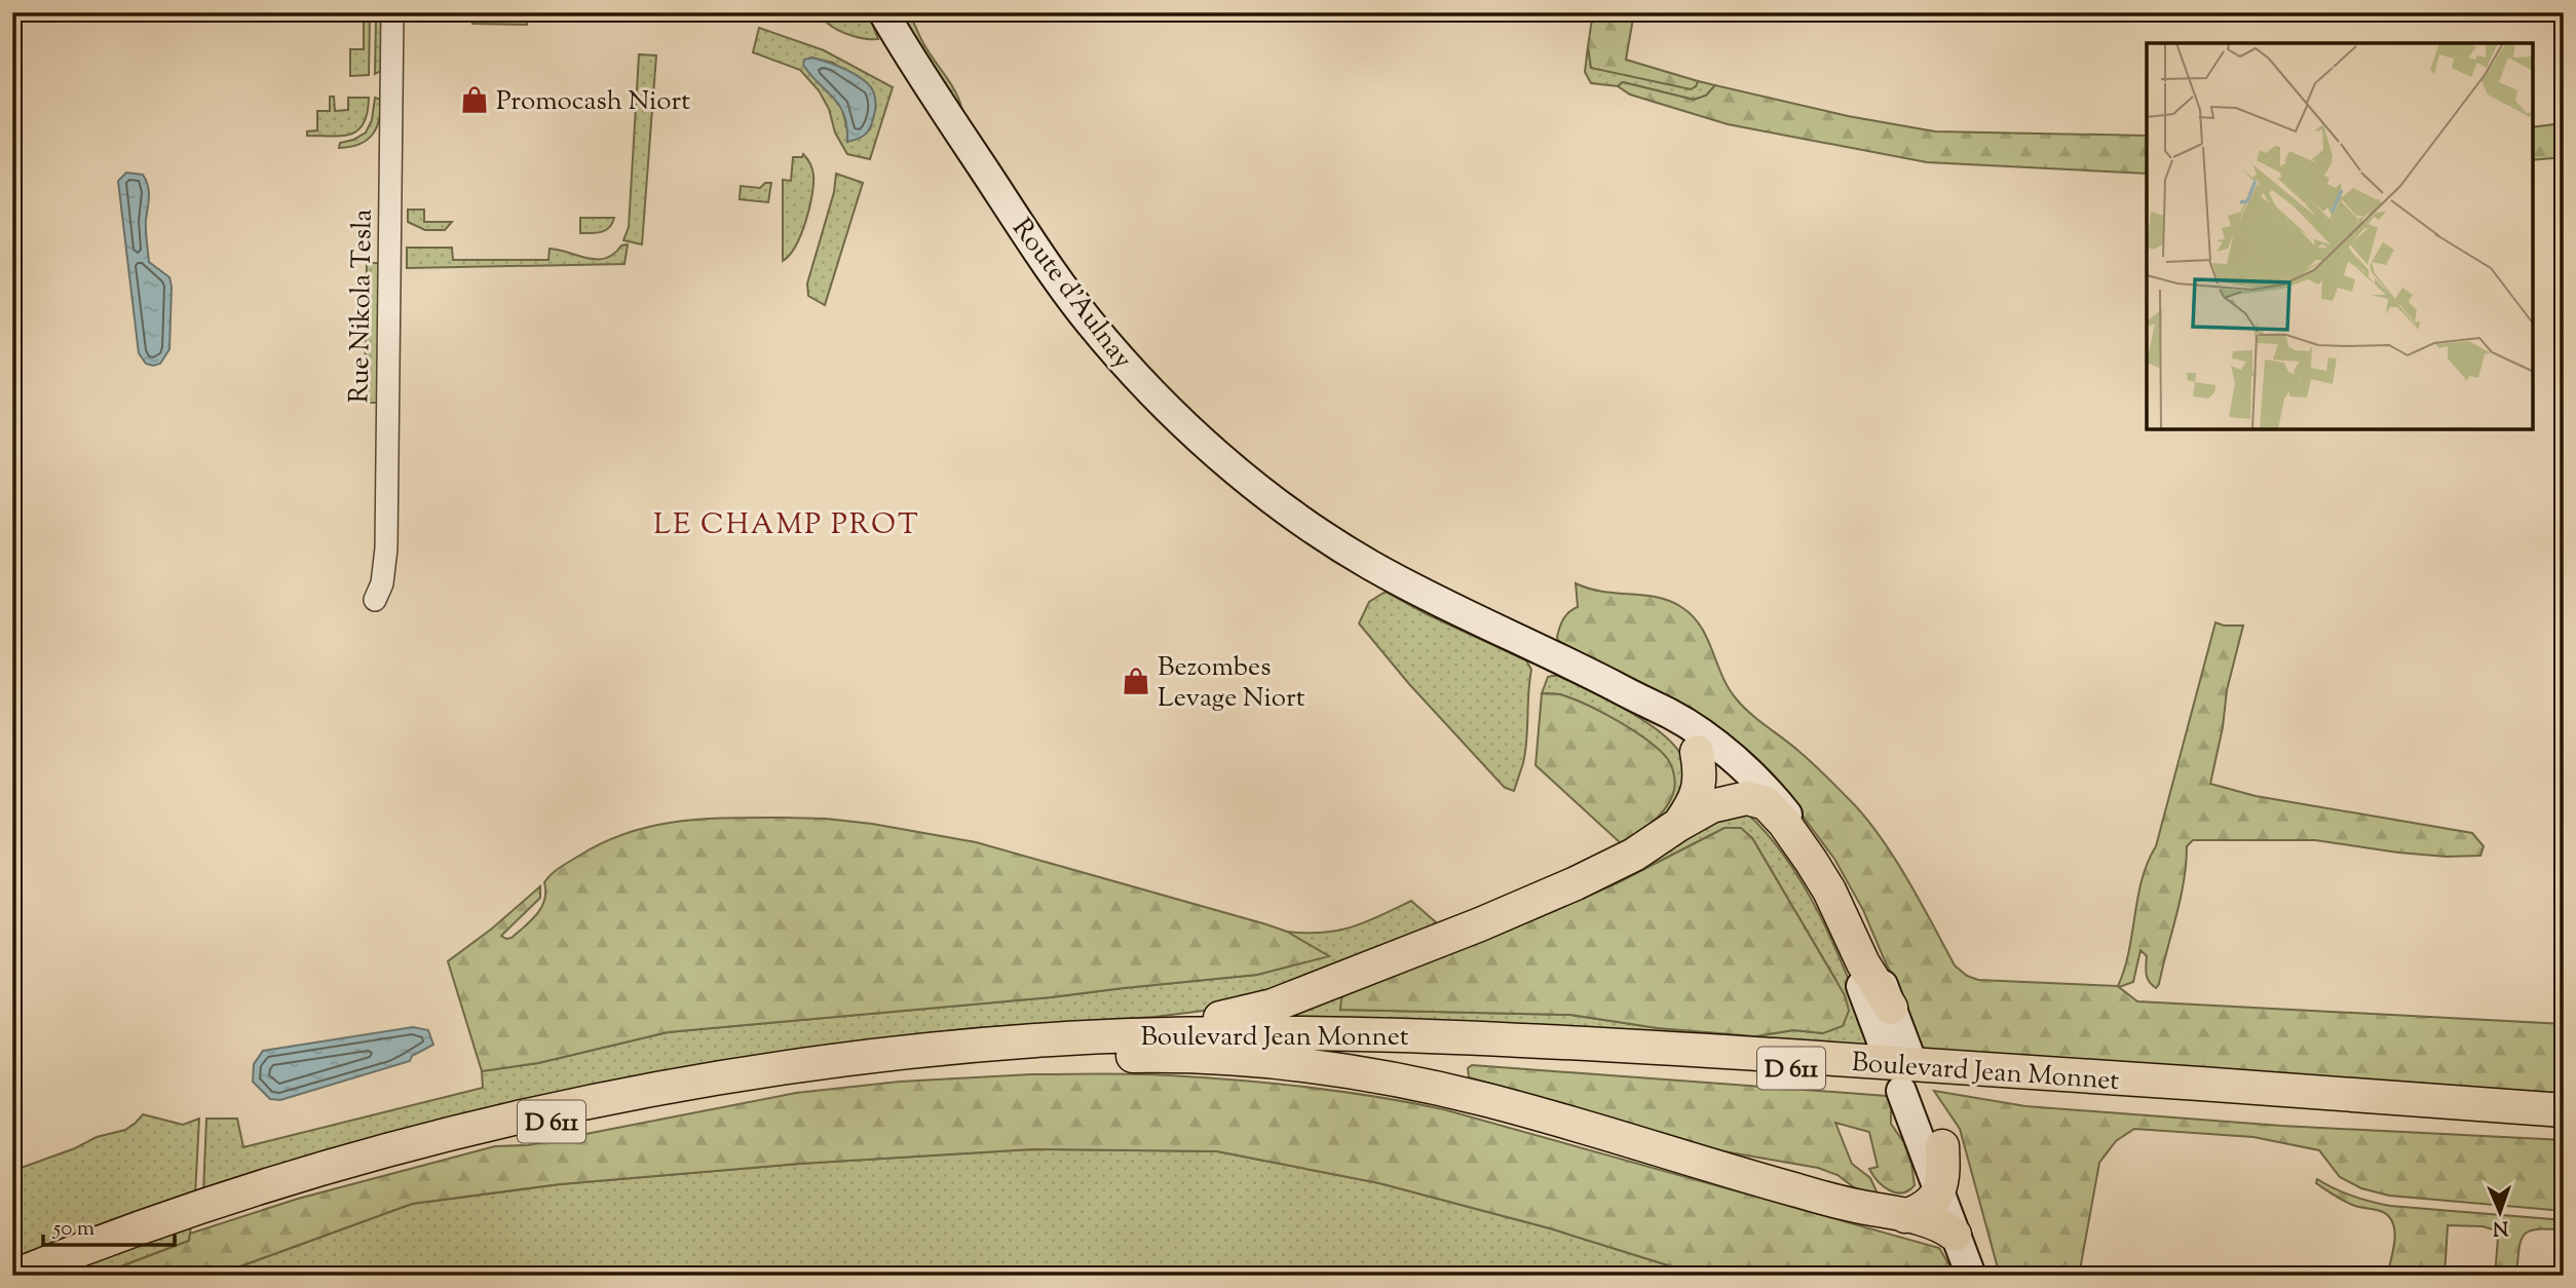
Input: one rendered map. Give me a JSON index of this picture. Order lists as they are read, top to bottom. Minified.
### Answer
{"streets":{"main road":["Boulevard Jean Monnet","D 611"],"street":["Route d'Aulnay","Rue Nikola Tesla"]},"districts":["LE CHAMP PROT"],"places":{"shop":["Promocash Niort","Bezombes Levage Niort"]},"scale_bar":"50 m","north":"bottom"}
